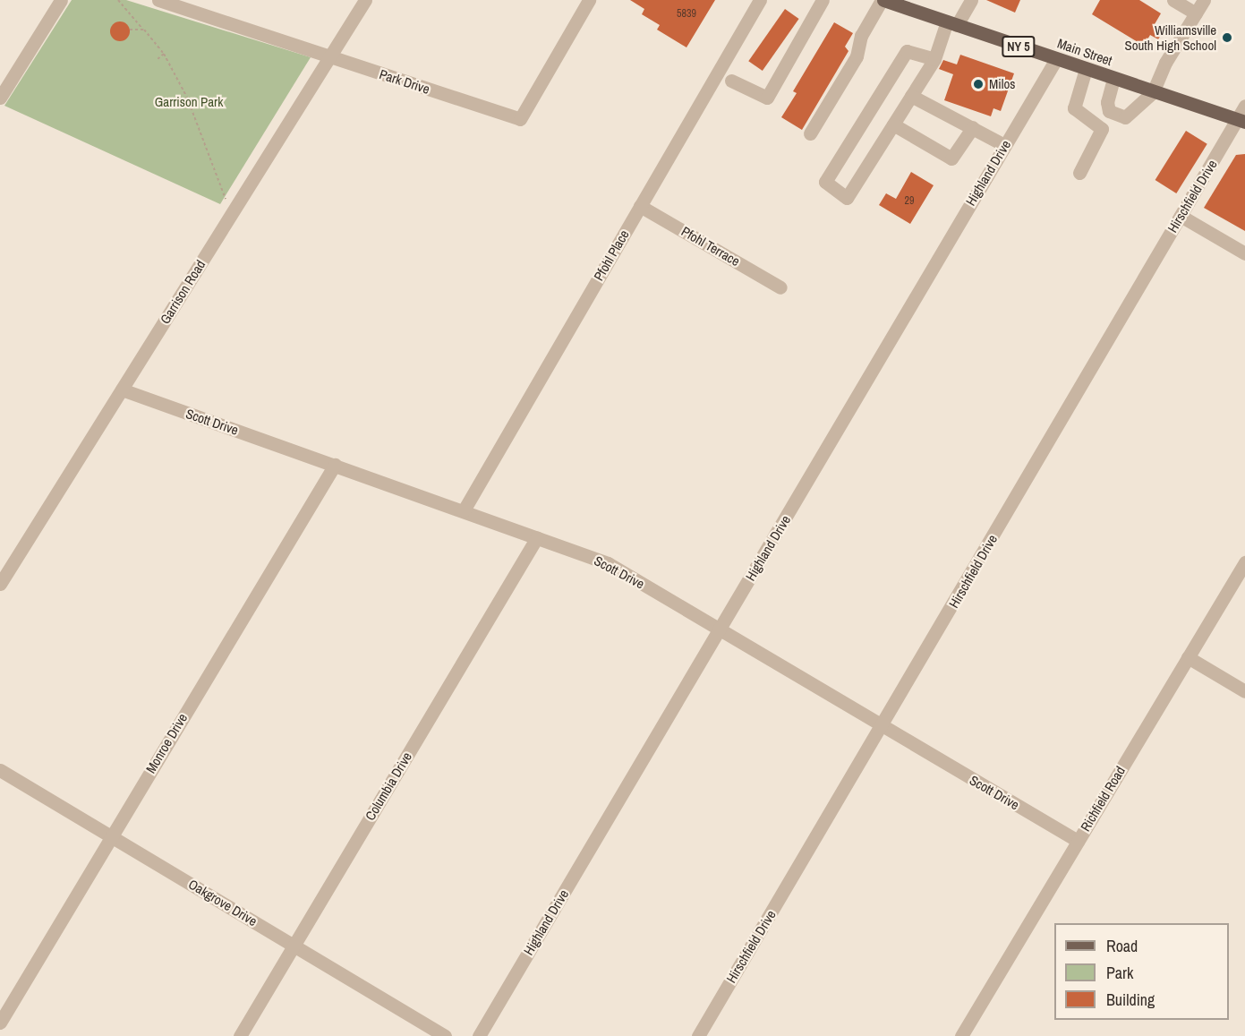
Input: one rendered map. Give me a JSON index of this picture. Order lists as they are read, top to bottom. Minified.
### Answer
{"streets":{"main road":["NY 5","Main Street"],"street":["Park Drive","Highland Drive","Hirschfield Drive","Pfohl Terrace","Pfohl Place","Garrison Road","Scott Drive","Monroe Drive","Columbia Drive","Richfield Road","Oakgrove Drive"]},"crossings":[["Main Street","Highland Drive"],["Main Street","Hirschfield Drive"],["Park Drive","Garrison Road"],["Highland Drive","Scott Drive"],["Hirschfield Drive","Scott Drive"],["Pfohl Terrace","Pfohl Place"],["Pfohl Place","Scott Drive"],["Garrison Road","Scott Drive"],["Scott Drive","Monroe Drive"],["Scott Drive","Columbia Drive"],["Scott Drive","Richfield Road"],["Monroe Drive","Oakgrove Drive"],["Columbia Drive","Oakgrove Drive"]],"parks":["Garrison Park"],"places":["Williamsville South High School","Milos"],"house_numbers":["5839","29"],"legend":["Road","Park","Building"]}
